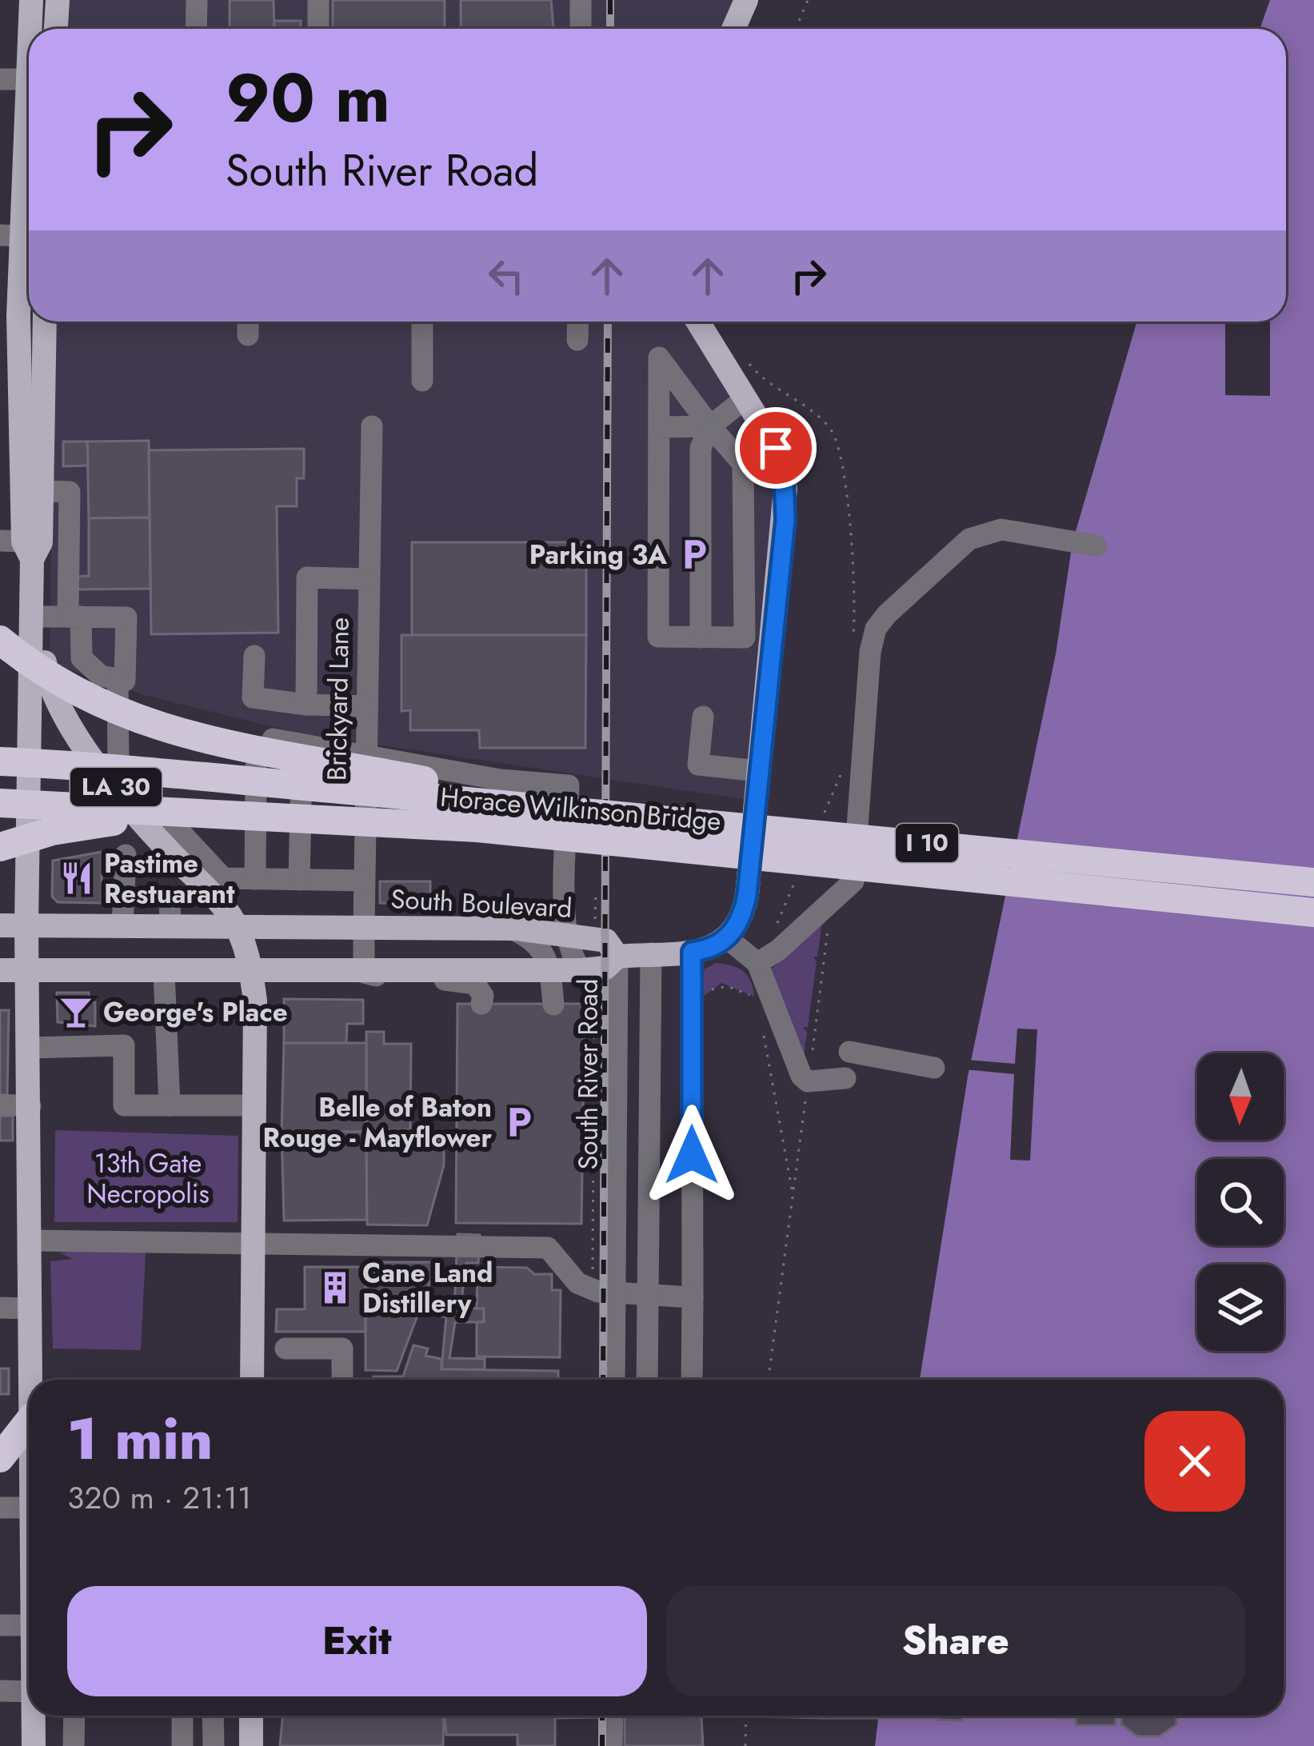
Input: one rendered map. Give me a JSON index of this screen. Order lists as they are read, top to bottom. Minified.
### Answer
{"streets":{"highway":["Horace Wilkinson Bridge","I 10"],"main road":["LA 30","South Boulevard","South River Road"],"street":["Brickyard Lane"]},"crossings":[["Brickyard Lane","South Boulevard"],["LA 30","South Boulevard"],["Horace Wilkinson Bridge","I 10"],["South Boulevard","South River Road"]],"parks":["13th Gate Necropolis"],"places":{"parking":["Parking 3A","Belle of Baton Rouge - Mayflower"],"restaurant":["Pastime Restuarant"],"bar":["George's Place"],"building":["Cane Land Distillery"]},"north":"bottom","page":{"turn":["90 m","South River Road"],"heading":["1 min","320 m · 21:11"],"buttons":["Exit","Share"]}}
